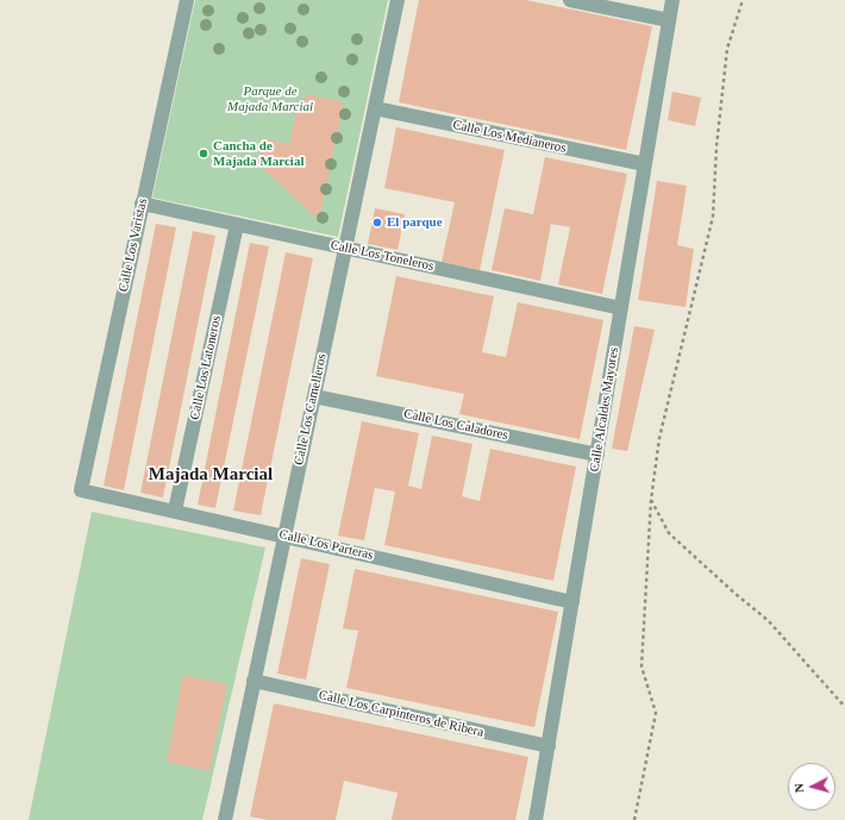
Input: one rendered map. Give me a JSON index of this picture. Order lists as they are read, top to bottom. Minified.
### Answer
{"streets":{"street":["Calle Los Medianeros","Calle Los Varistas","Calle Los Toneleros","Calle Los Latoneros","Calle Los Camelleros","Calle Alcaldes Mayores","Calle Los Caladores","Calle Los Parteras","Calle Los Carpinteros de Ribera"]},"crossings":[["Calle Los Medianeros","Calle Los Camelleros"],["Calle Los Medianeros","Calle Alcaldes Mayores"],["Calle Los Varistas","Calle Los Toneleros"],["Calle Los Varistas","Calle Los Parteras"],["Calle Los Toneleros","Calle Los Latoneros"],["Calle Los Toneleros","Calle Los Camelleros"],["Calle Los Toneleros","Calle Alcaldes Mayores"],["Calle Los Latoneros","Calle Los Parteras"],["Calle Los Camelleros","Calle Los Caladores"],["Calle Los Camelleros","Calle Los Parteras"],["Calle Los Camelleros","Calle Los Carpinteros de Ribera"],["Calle Alcaldes Mayores","Calle Los Caladores"],["Calle Alcaldes Mayores","Calle Los Parteras"],["Calle Alcaldes Mayores","Calle Los Carpinteros de Ribera"]],"districts":["Majada Marcial"],"parks":["Parque de Majada Marcial"],"places":["Cancha de Majada Marcial","El parque"],"north":"left"}
